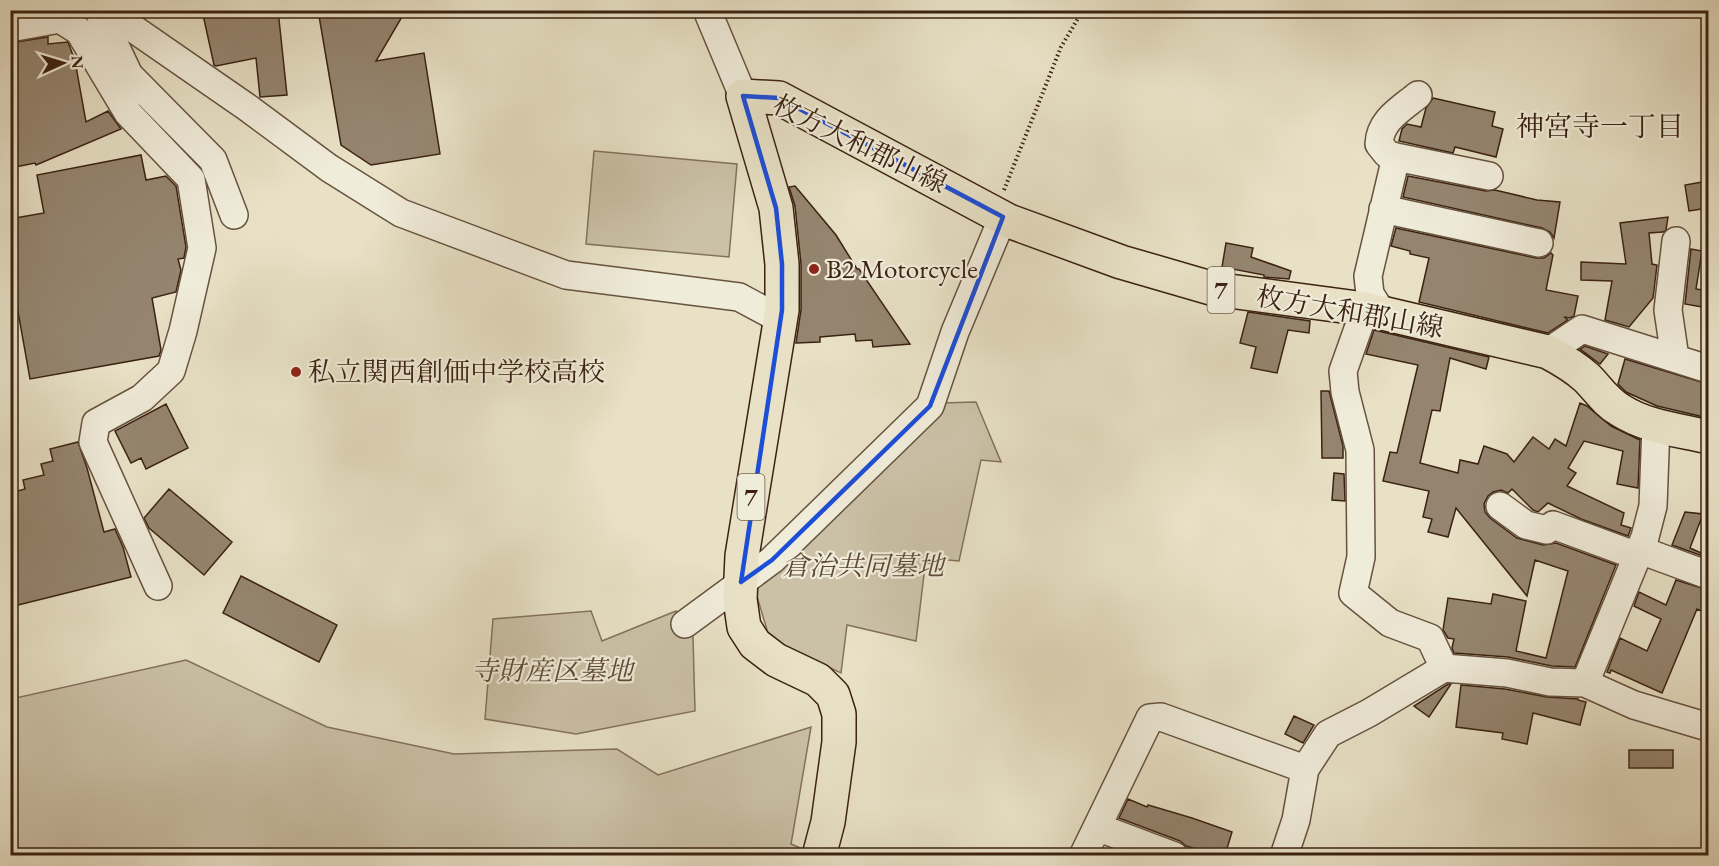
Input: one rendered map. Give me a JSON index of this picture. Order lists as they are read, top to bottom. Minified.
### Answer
{"streets":{"main road":["枚方大和郡山線","7"]},"districts":["神宮寺一丁目"],"parks":["倉治共同墓地","寺財産区墓地"],"places":["B2 Motorcycle","私立関西創価中学校高校"],"north":"right"}
